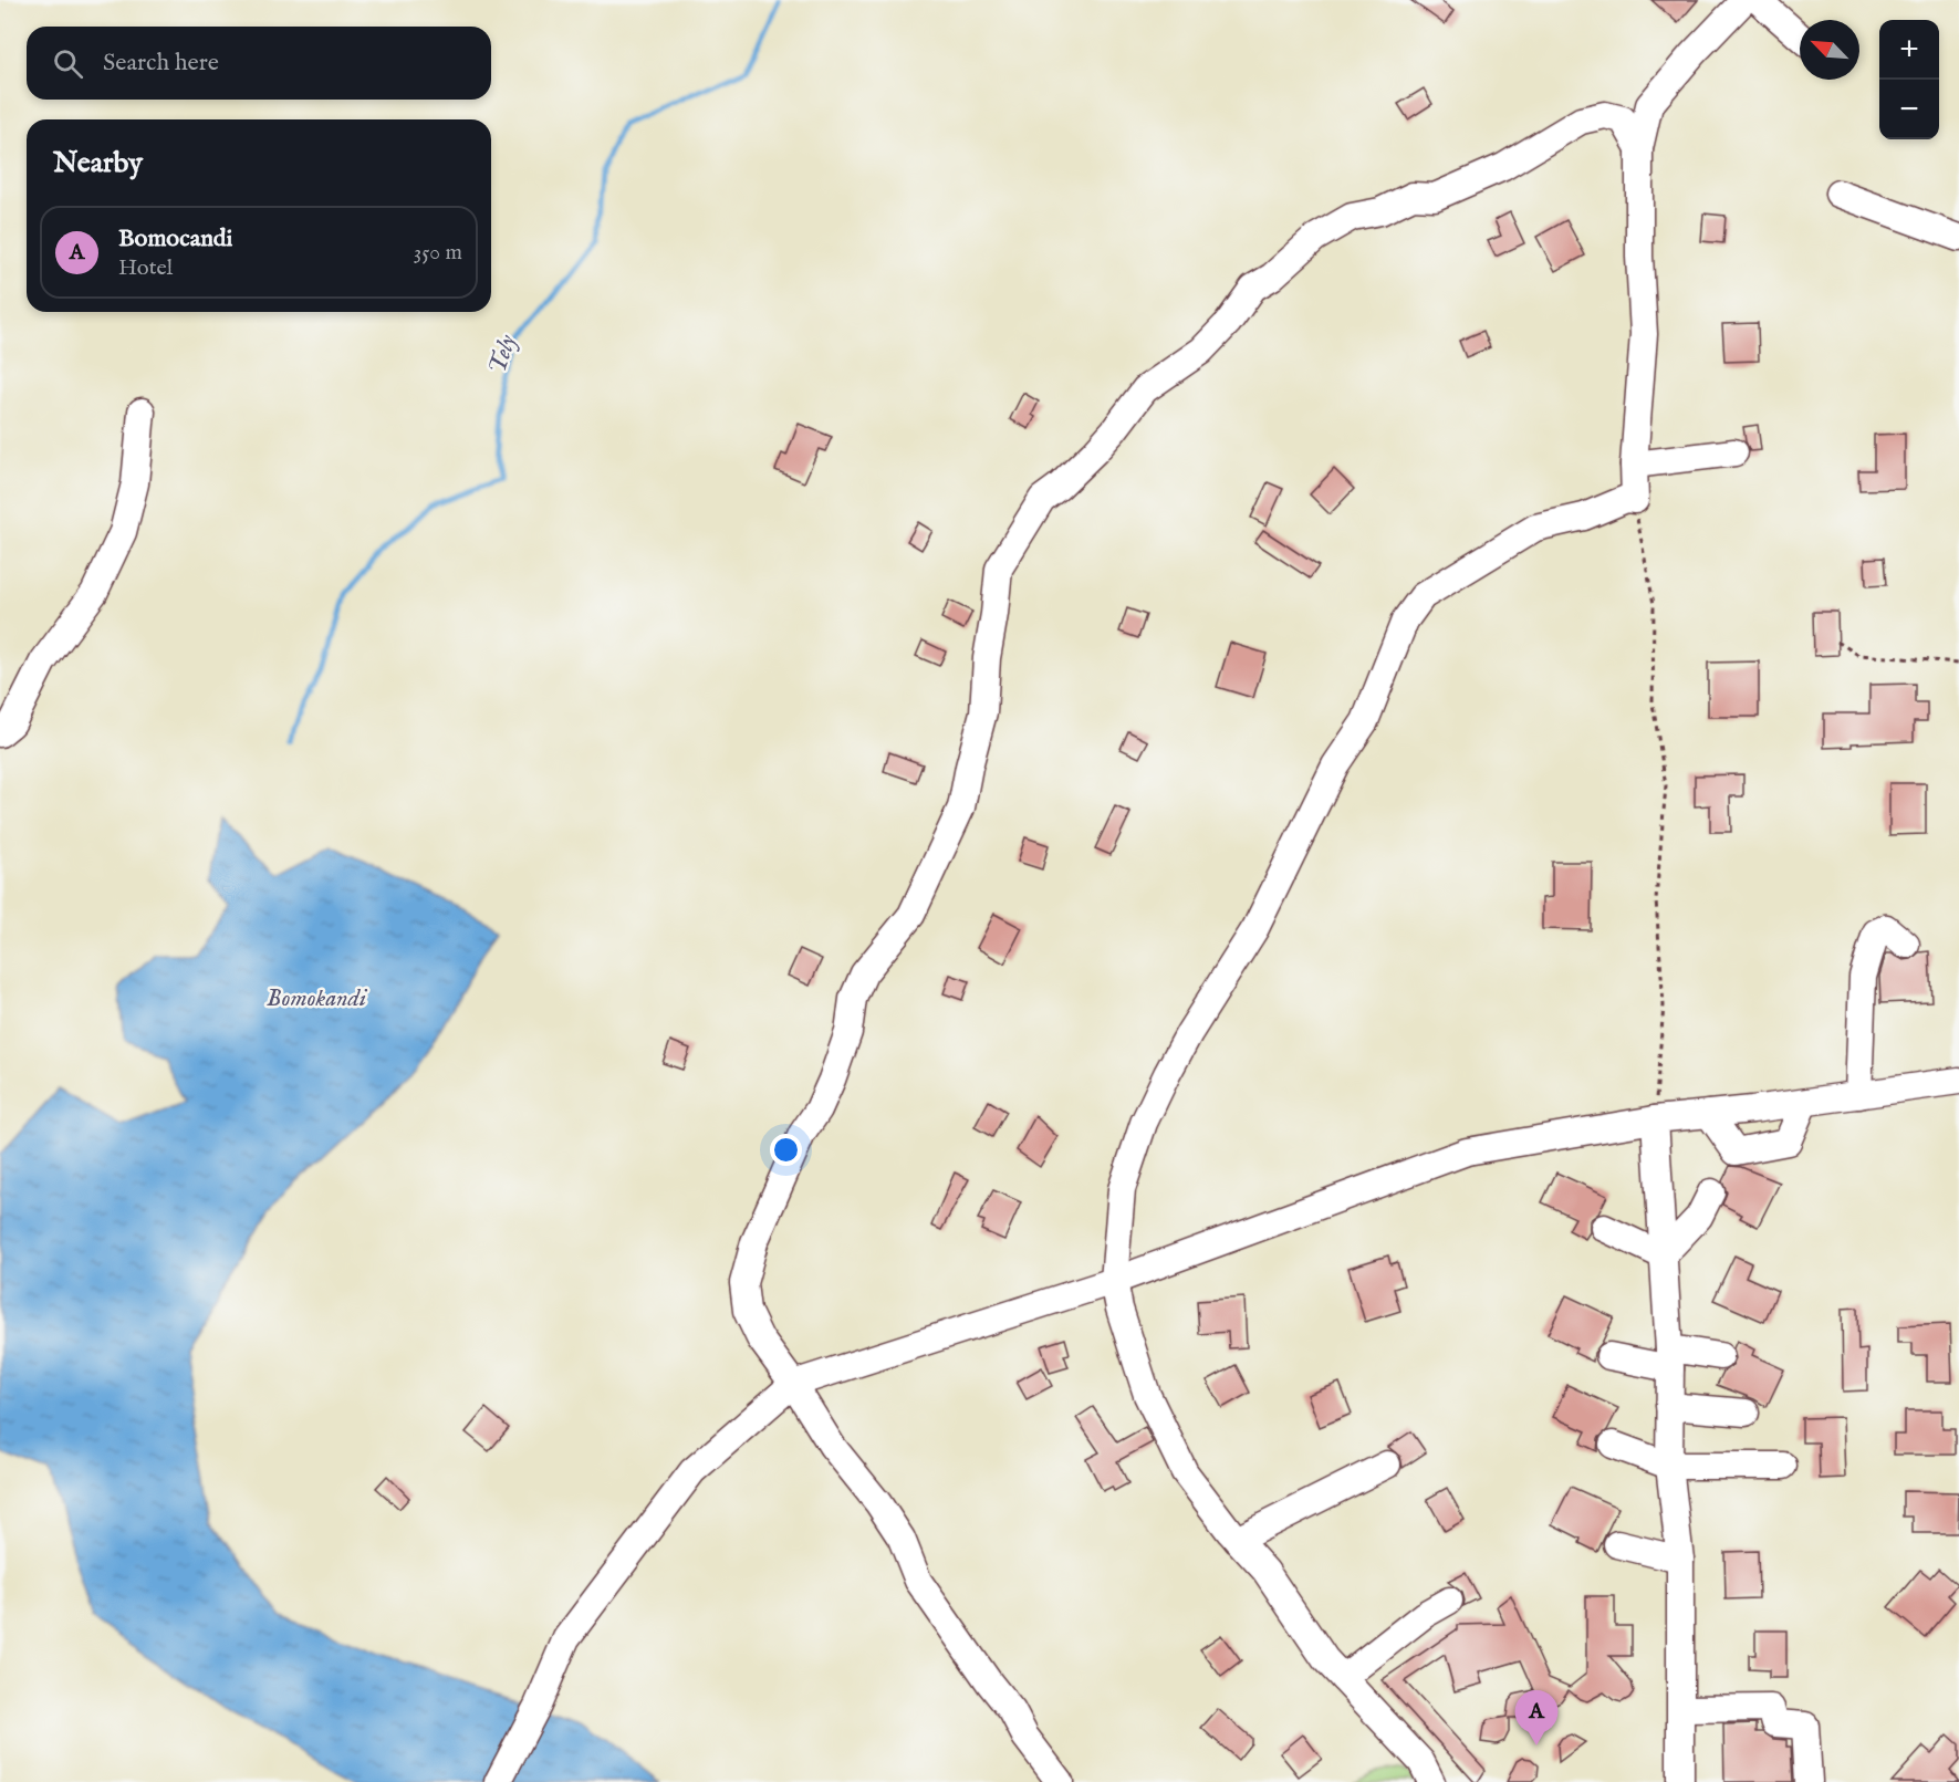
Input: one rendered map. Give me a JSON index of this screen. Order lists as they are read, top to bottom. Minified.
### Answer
{"water":["Tely","Bomokandi"],"north":"top left","page":{"map_buttons":["+","−"],"search":"Search here","heading":"Nearby","list":[{"mark":"A","name":"Bomocandi","note":"Hotel","value":"350 m"}],"pins":"A"}}
